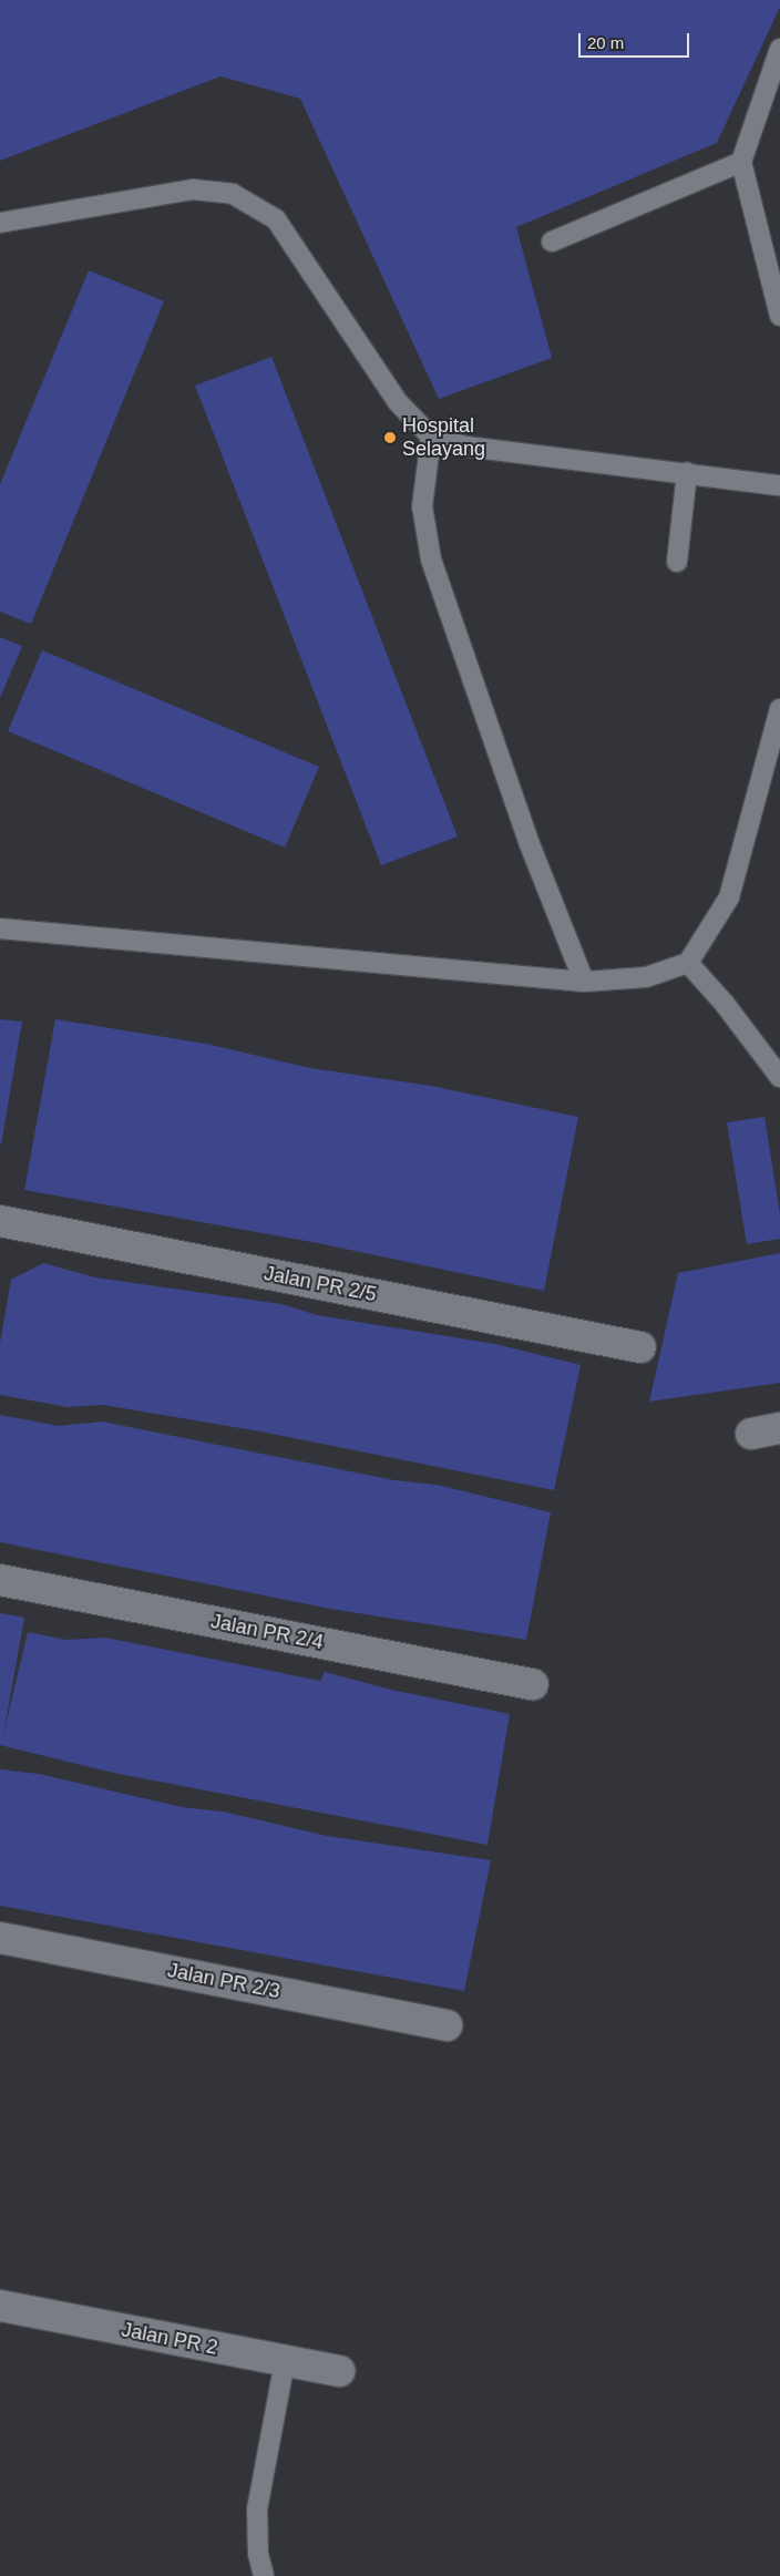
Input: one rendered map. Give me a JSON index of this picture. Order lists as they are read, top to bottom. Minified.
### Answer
{"streets":{"street":["Jalan PR 2/5","Jalan PR 2/4","Jalan PR 2/3","Jalan PR 2"]},"places":["Hospital Selayang"],"scale_bar":"20 m"}
